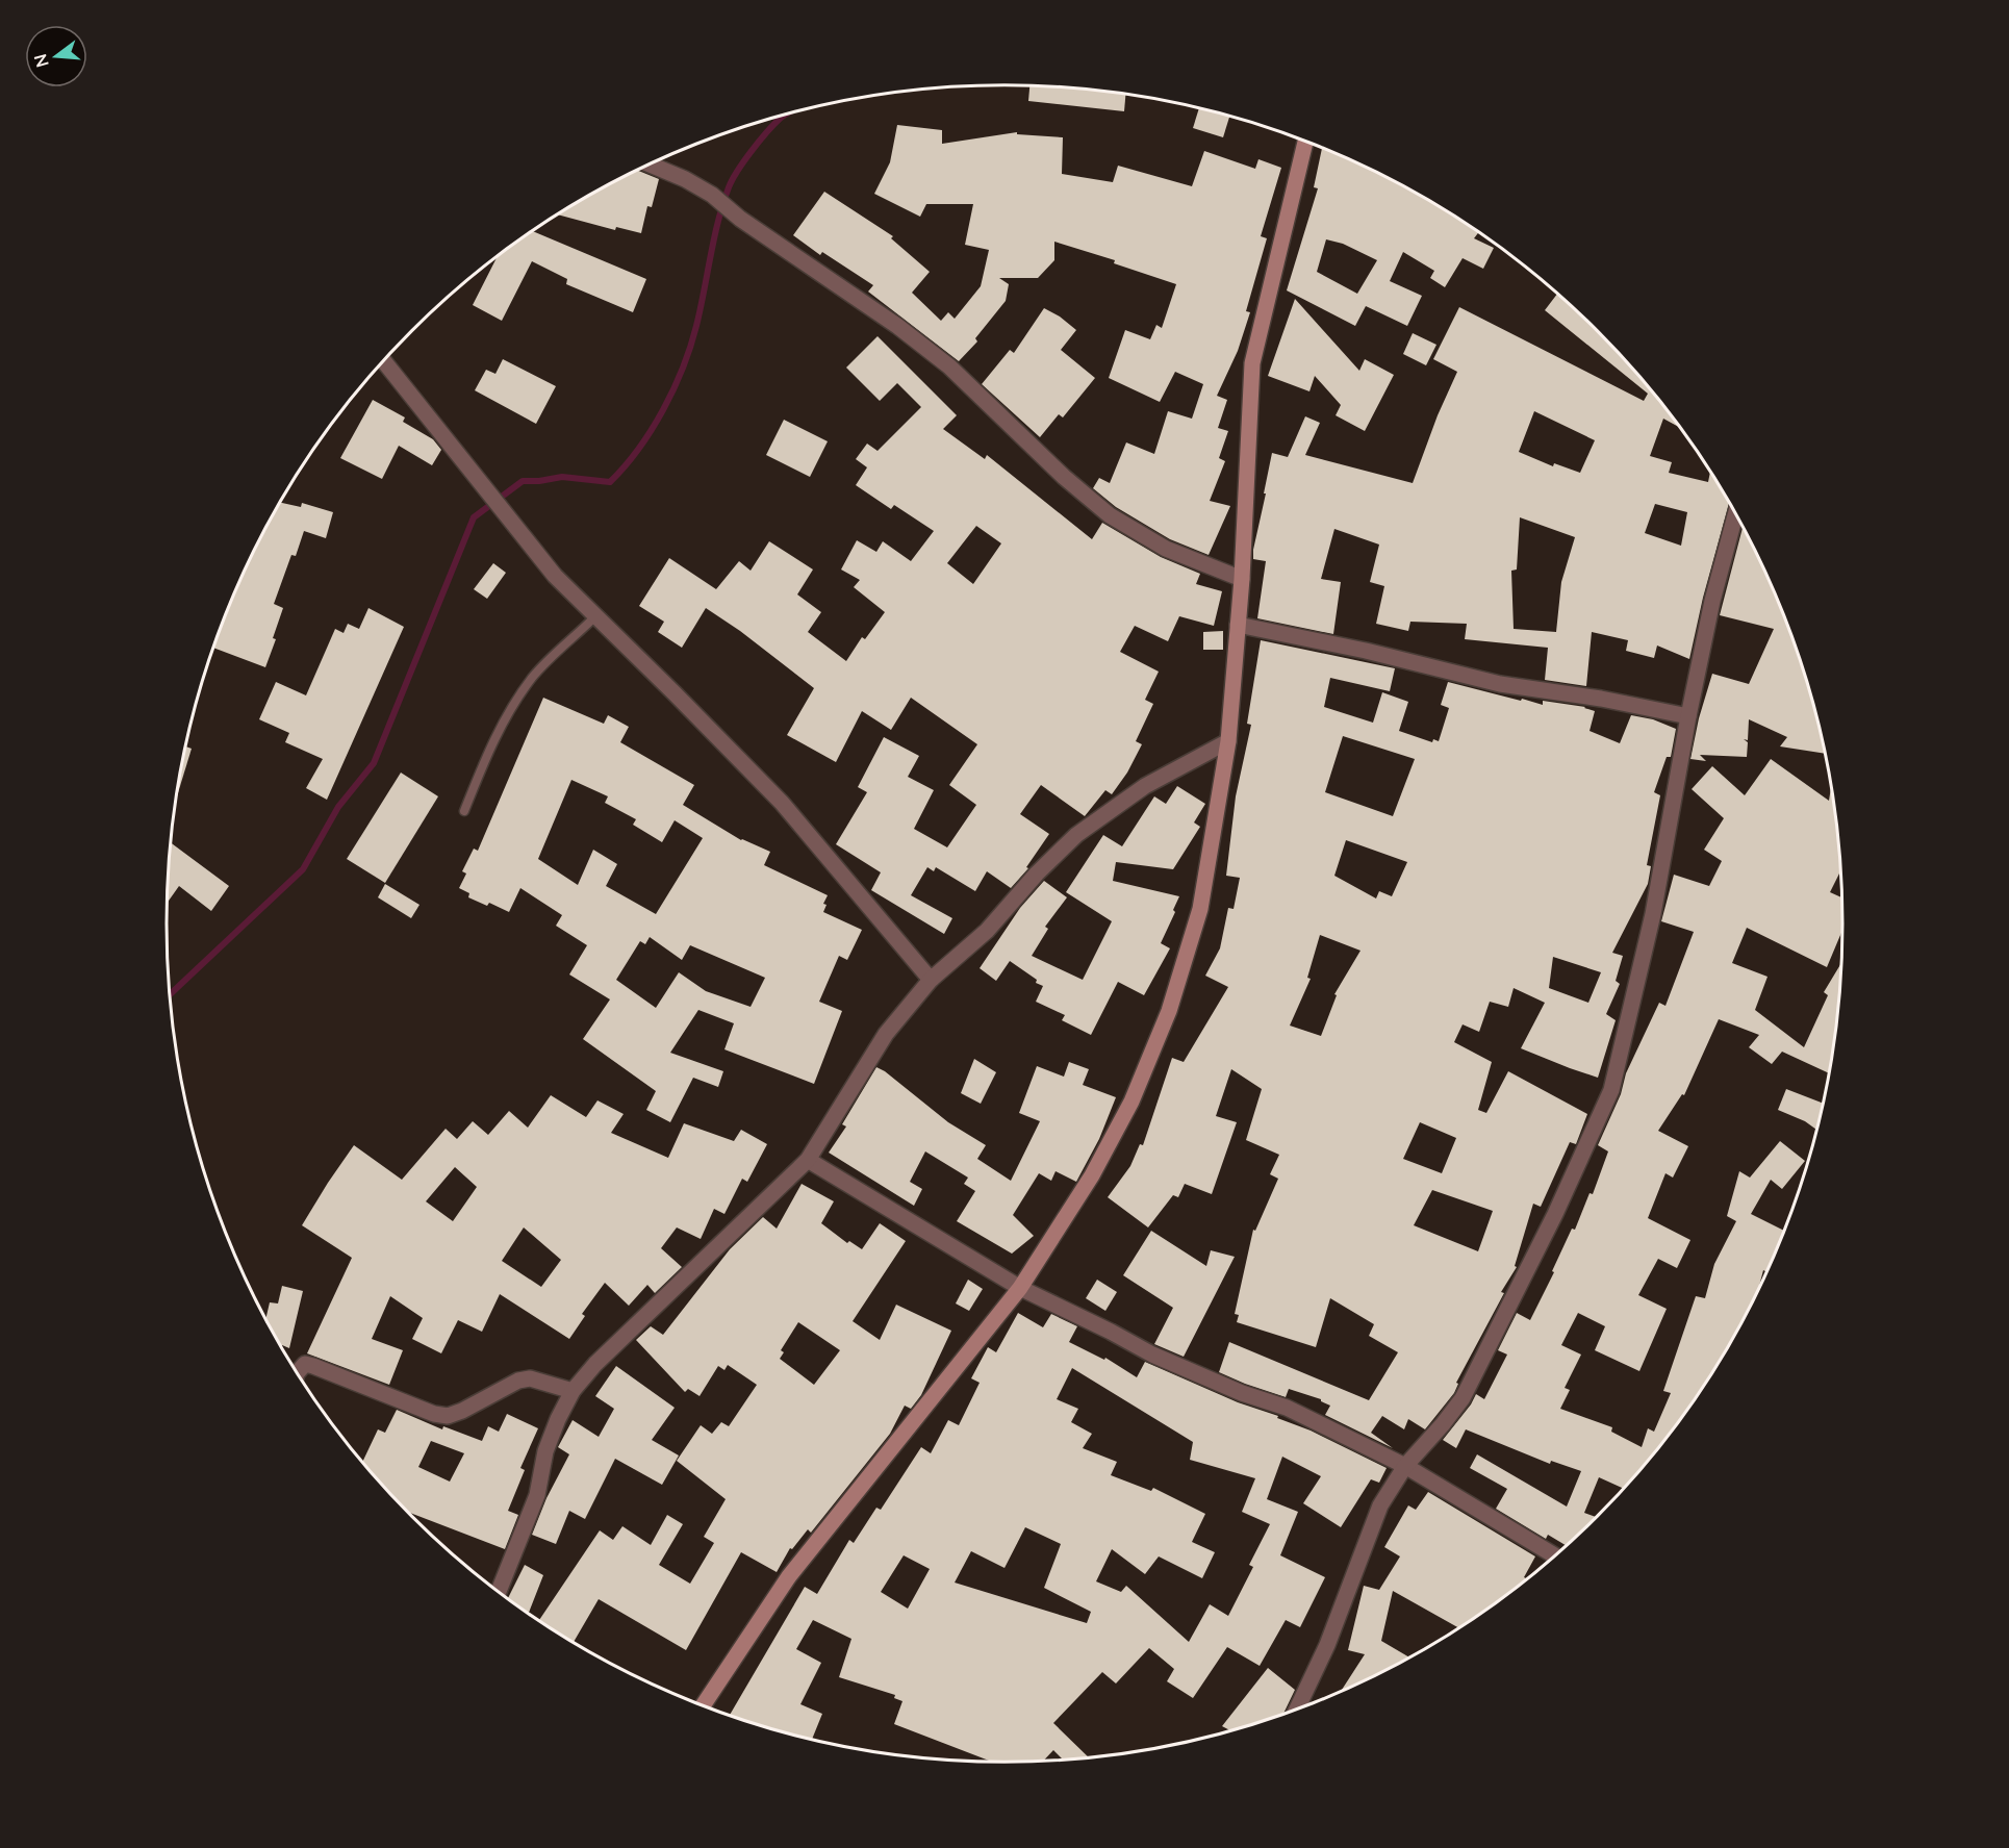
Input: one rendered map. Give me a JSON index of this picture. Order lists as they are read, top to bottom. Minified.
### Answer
{"north":"left"}
